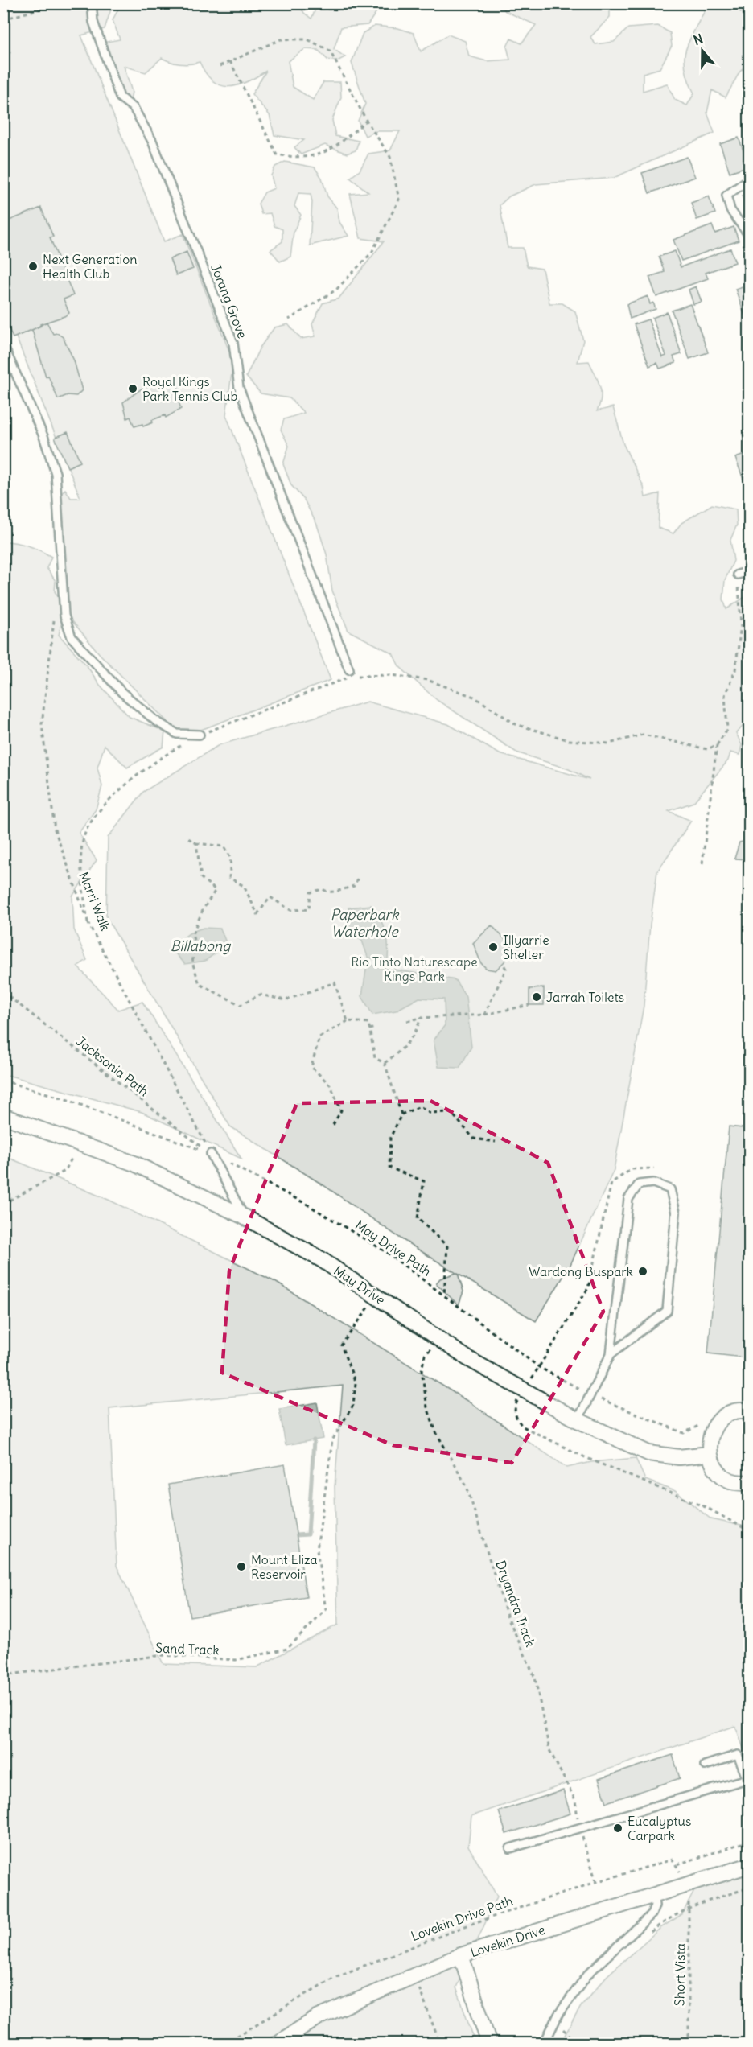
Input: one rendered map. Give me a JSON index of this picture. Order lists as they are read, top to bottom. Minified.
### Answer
{"streets":{"street":["May Drive","Lovekin Drive"],"lane":["Jorang Grove"],"path":["Marri Walk","Jacksonia Path","May Drive Path","Dryandra Track","Sand Track","Lovekin Drive Path","Short Vista"]},"crossings":[["Marri Walk","Jacksonia Path"],["Marri Walk","May Drive Path"],["Jacksonia Path","May Drive Path"],["May Drive","Dryandra Track"],["May Drive","Sand Track"],["Dryandra Track","Lovekin Drive Path"]],"water":["Paperbark Waterhole","Billabong"],"parks":["Rio Tinto Naturescape Kings Park"],"places":["Next Generation Health Club","Royal Kings Park Tennis Club","Illyarrie Shelter","Jarrah Toilets","Wardong Buspark","Mount Eliza Reservoir","Eucalyptus Carpark"],"north":"top"}
